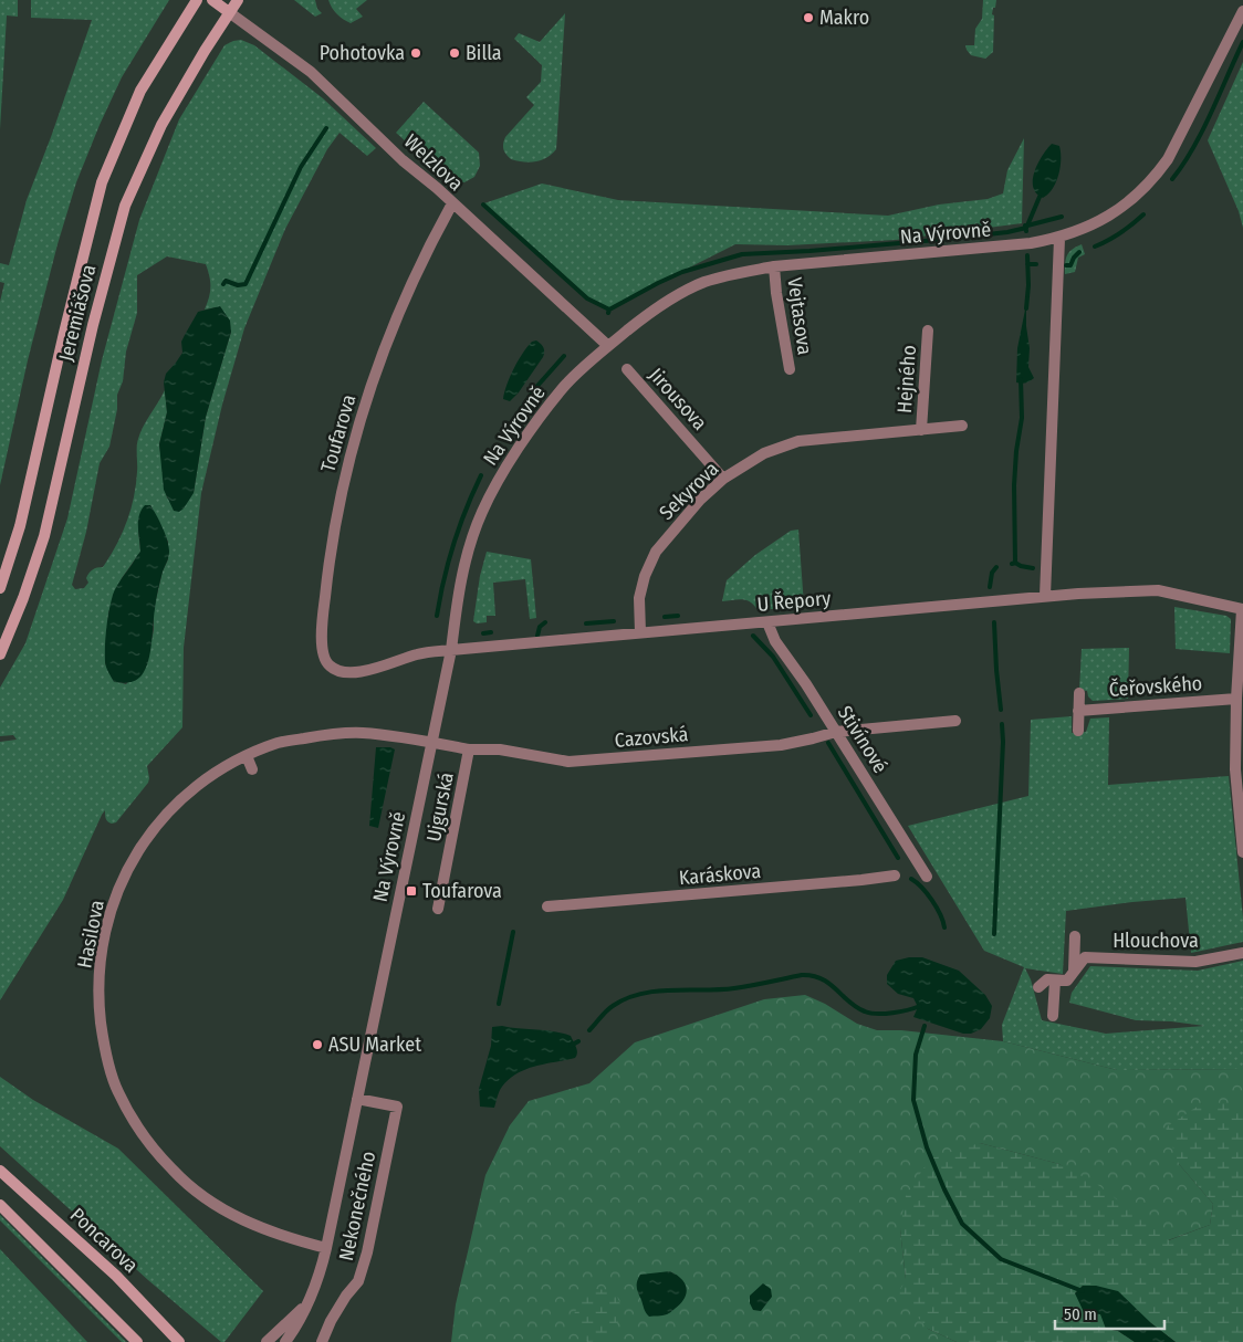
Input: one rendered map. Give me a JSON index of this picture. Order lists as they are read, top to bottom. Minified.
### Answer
{"streets":{"main road":["Jeremiášova","Poncarova"],"street":["Welzlova","Na Výrovně","Vejtasova","Hejného","Jirousova","Toufarova","Sekyrova","U Řepory","Čeřovského","Cazovská","Stivínové","Ujgurská","Karáskova","Hasilova","Hlouchova","Nekonečného"]},"crossings":[["Welzlova","Na Výrovně"],["Welzlova","Jeremiášova"],["Welzlova","Toufarova"],["Na Výrovně","Vejtasova"],["Na Výrovně","U Řepory"],["Na Výrovně","Ujgurská"],["Na Výrovně","Hasilova"],["Na Výrovně","Nekonečného"],["Hejného","Sekyrova"],["Jirousova","Sekyrova"],["Toufarova","U Řepory"],["Sekyrova","U Řepory"],["U Řepory","Stivínové"],["Cazovská","Stivínové"],["Cazovská","Ujgurská"],["Ujgurská","Hasilova"]],"places":{"other":["Makro","Pohotovka","Billa","ASU Market"],"transit":["Toufarova"]},"scale_bar":"50 m"}
